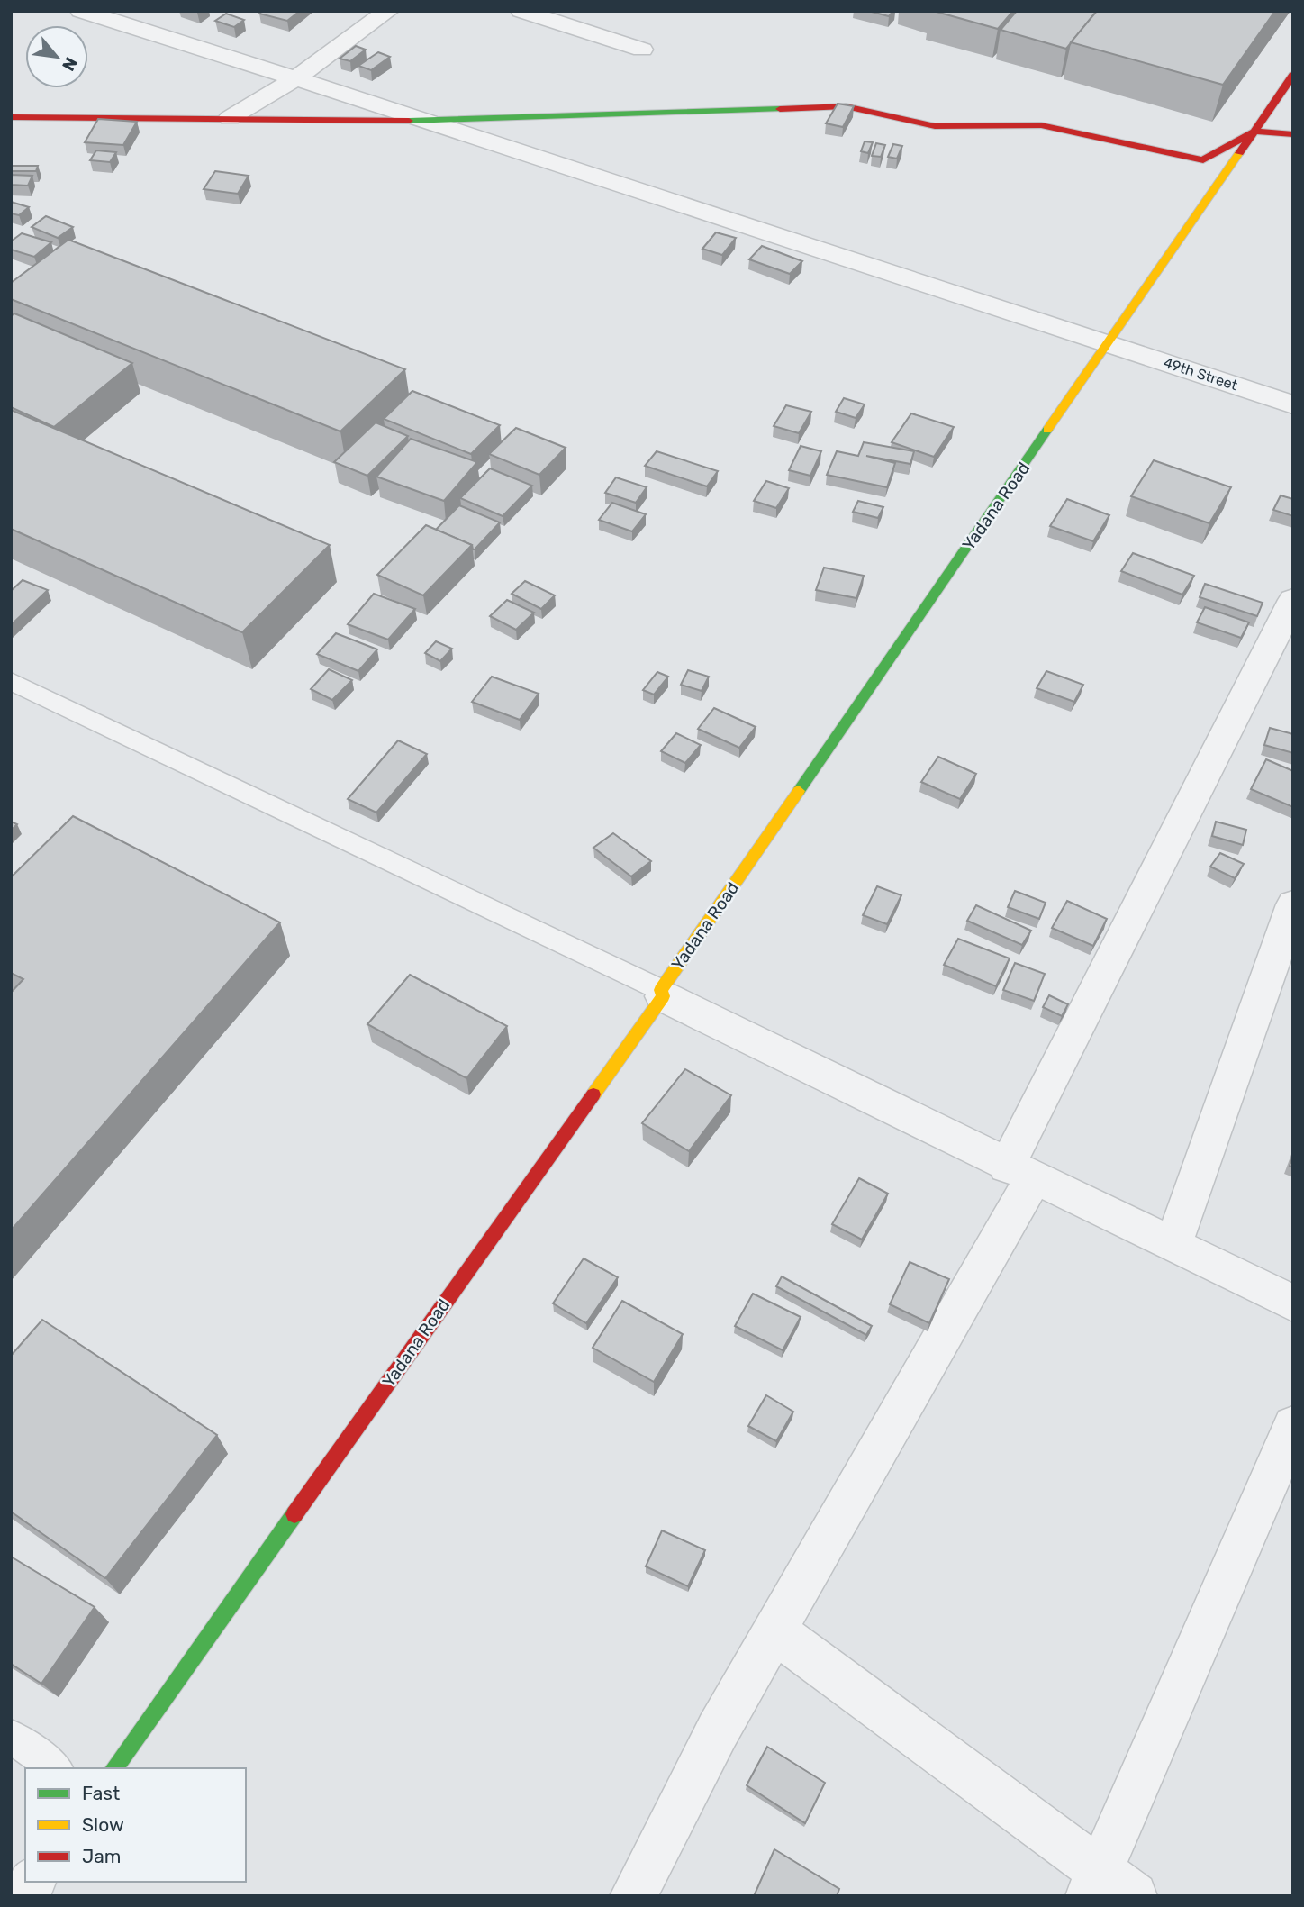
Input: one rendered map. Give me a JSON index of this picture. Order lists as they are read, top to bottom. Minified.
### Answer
{"streets":{"street":["49th Street","Yadana Road"]},"crossings":[["49th Street","Yadana Road"]],"legend":["Fast","Slow","Jam"],"north":"bottom right"}
